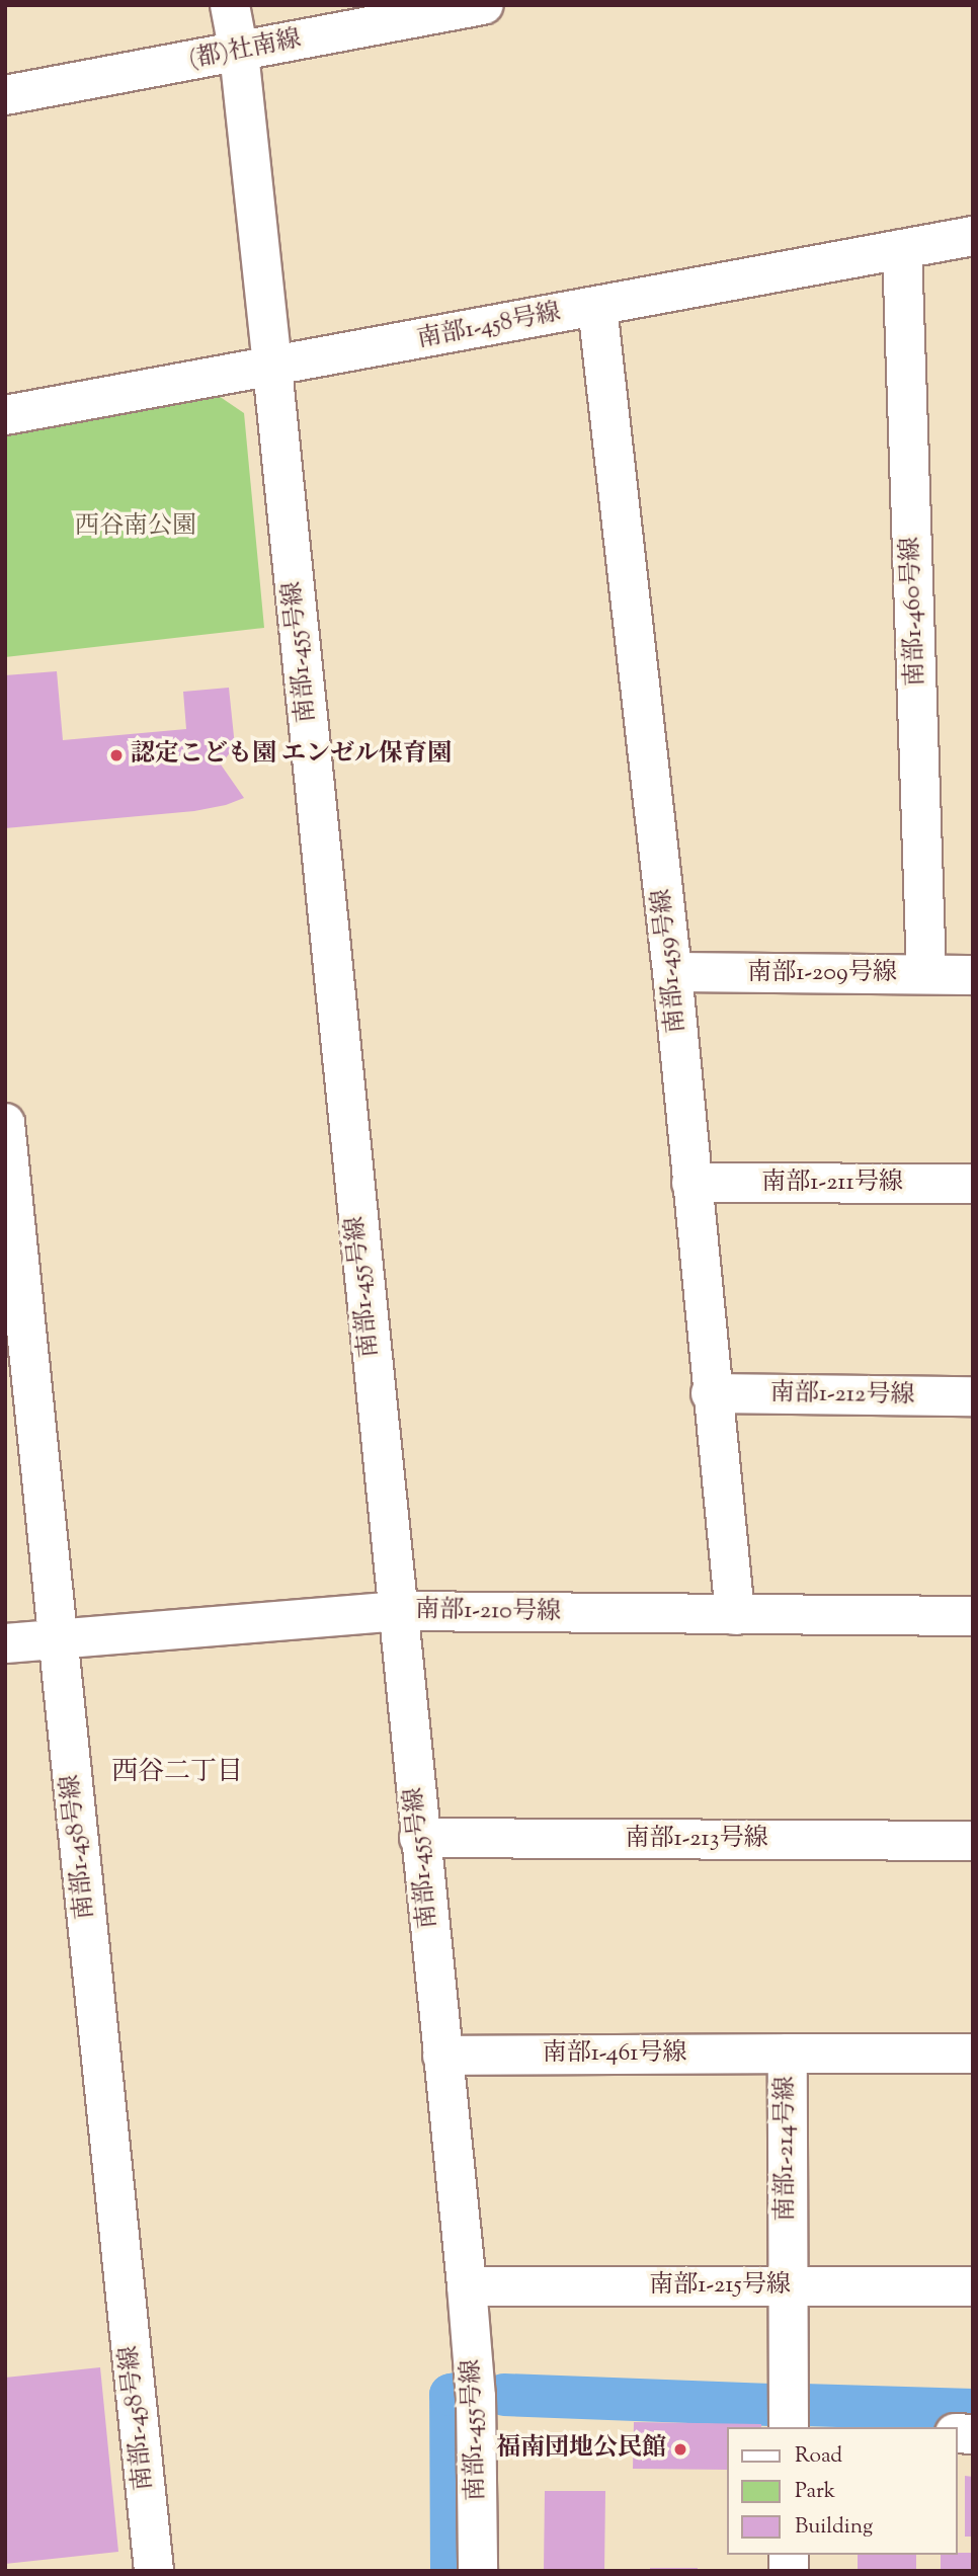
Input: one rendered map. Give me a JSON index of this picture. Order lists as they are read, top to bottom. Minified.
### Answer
{"streets":{"street":["(都)社南線","南部1-458号線","南部1-460号線","南部1-455号線","南部1-459号線","南部1-209号線","南部1-211号線","南部1-212号線","南部1-210号線","南部1-213号線","南部1-461号線","南部1-214号線","南部1-215号線"]},"crossings":[["(都)社南線","南部1-455号線"],["南部1-458号線","南部1-460号線"],["南部1-458号線","南部1-455号線"],["南部1-458号線","南部1-459号線"],["南部1-458号線","南部1-210号線"],["南部1-460号線","南部1-209号線"],["南部1-455号線","南部1-210号線"],["南部1-455号線","南部1-213号線"],["南部1-455号線","南部1-461号線"],["南部1-455号線","南部1-215号線"],["南部1-459号線","南部1-209号線"],["南部1-459号線","南部1-211号線"],["南部1-459号線","南部1-212号線"],["南部1-459号線","南部1-210号線"],["南部1-461号線","南部1-214号線"],["南部1-214号線","南部1-215号線"]],"districts":["西谷二丁目"],"parks":["西谷南公園"],"places":["認定こども園 エンゼル保育園","福南団地公民館"],"legend":["Road","Park","Building"]}
